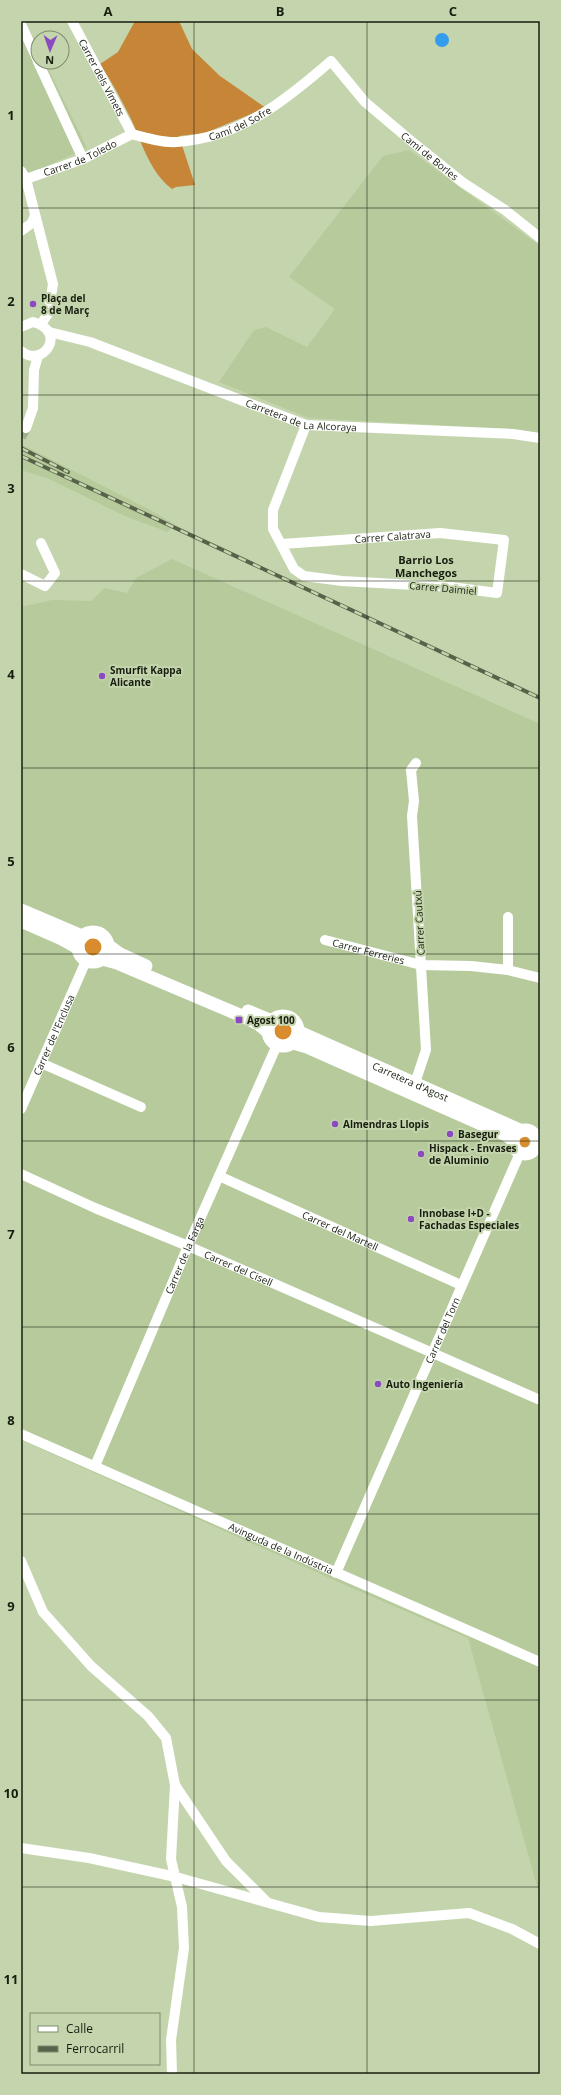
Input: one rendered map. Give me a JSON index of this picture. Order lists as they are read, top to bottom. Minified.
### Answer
{"streets":{"main road":["Carretera d'Agost"],"street":["Carrer dels Vímets","Camí del Sofre","Camí de Borles","Carrer de Toledo","Carretera de La Alcoraya","Carrer Calatrava","Carrer Daimiel","Carrer Cautxú","Carrer Ferreries","Carrer de l'Enclusa","Carrer del Martell","Carrer de la Farga","Carrer del Cisell","Carrer del Torn","Avinguda de la Indústria"]},"crossings":[["Carrer dels Vímets","Camí del Sofre"],["Carrer dels Vímets","Carrer de Toledo"],["Camí del Sofre","Camí de Borles"],["Camí del Sofre","Carrer de Toledo"],["Carrer Calatrava","Carrer Daimiel"],["Carrer Cautxú","Carrer Ferreries"],["Carrer Cautxú","Carretera d'Agost"],["Carretera d'Agost","Carrer de la Farga"],["Carretera d'Agost","Carrer del Torn"],["Carrer del Martell","Carrer de la Farga"],["Carrer del Martell","Carrer del Torn"],["Carrer de la Farga","Carrer del Cisell"],["Carrer de la Farga","Avinguda de la Indústria"],["Carrer del Cisell","Carrer del Torn"],["Carrer del Torn","Avinguda de la Indústria"]],"districts":["Barrio Los Manchegos"],"places":{"other":["Plaça del 8 de Març","Smurfit Kappa Alicante","Almendras Llopis","Basegur","Hispack - Envases de Aluminio","Innobase I+D - Fachadas Especiales","Auto Ingeniería"],"transit":["Agost 100"]},"legend":["Calle","Ferrocarril"],"north":"bottom","grid":{"columns":["A","B","C"],"rows":["1","2","3","4","5","6","7","8","9","10","11"]}}
